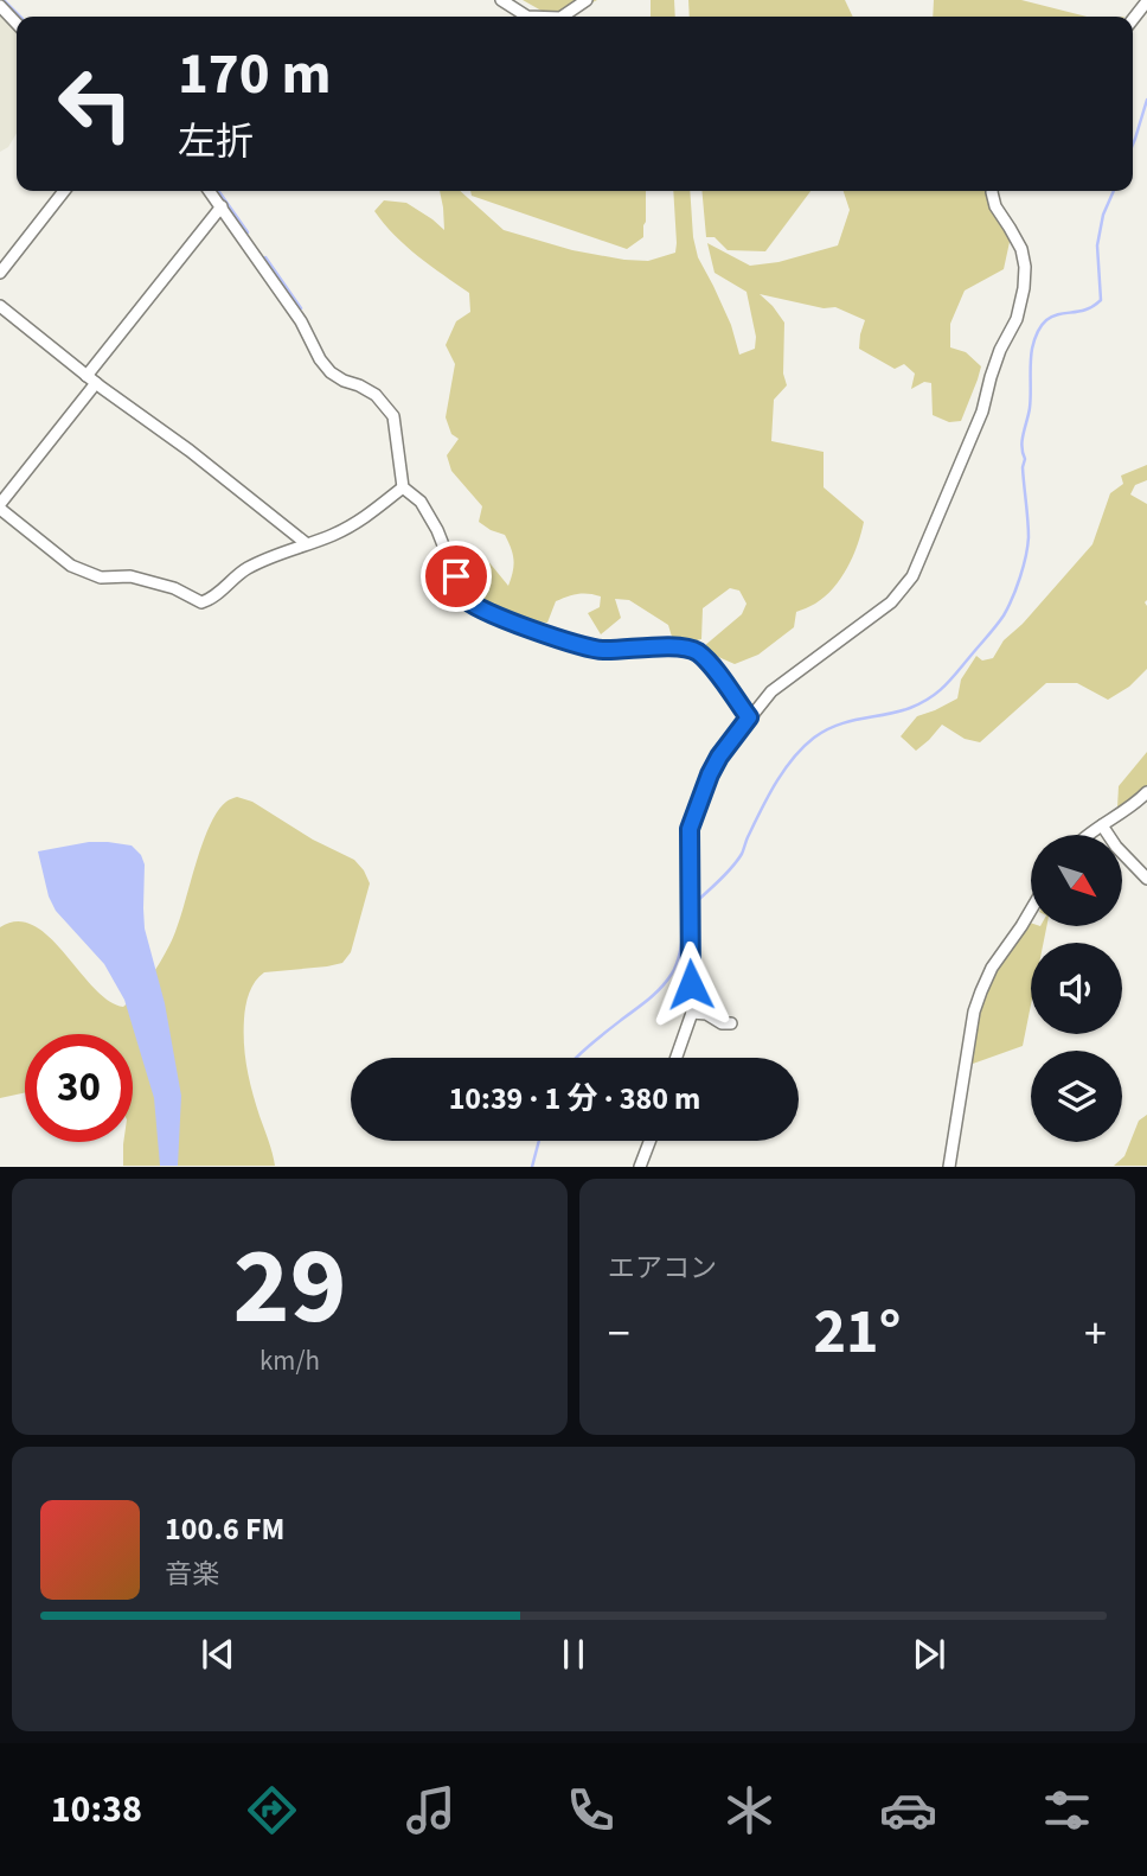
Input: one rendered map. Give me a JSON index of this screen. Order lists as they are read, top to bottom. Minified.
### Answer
{"north":"bottom right","page":{"turn":["170 m","左折"],"limit":"30","trip":"10:39 · 1 分 · 380 m","tile":[["29","km/h"],"エアコン"],"heat":["−","21°","+"],"song":["100.6 FM","音楽"],"tabs":"10:38"}}
